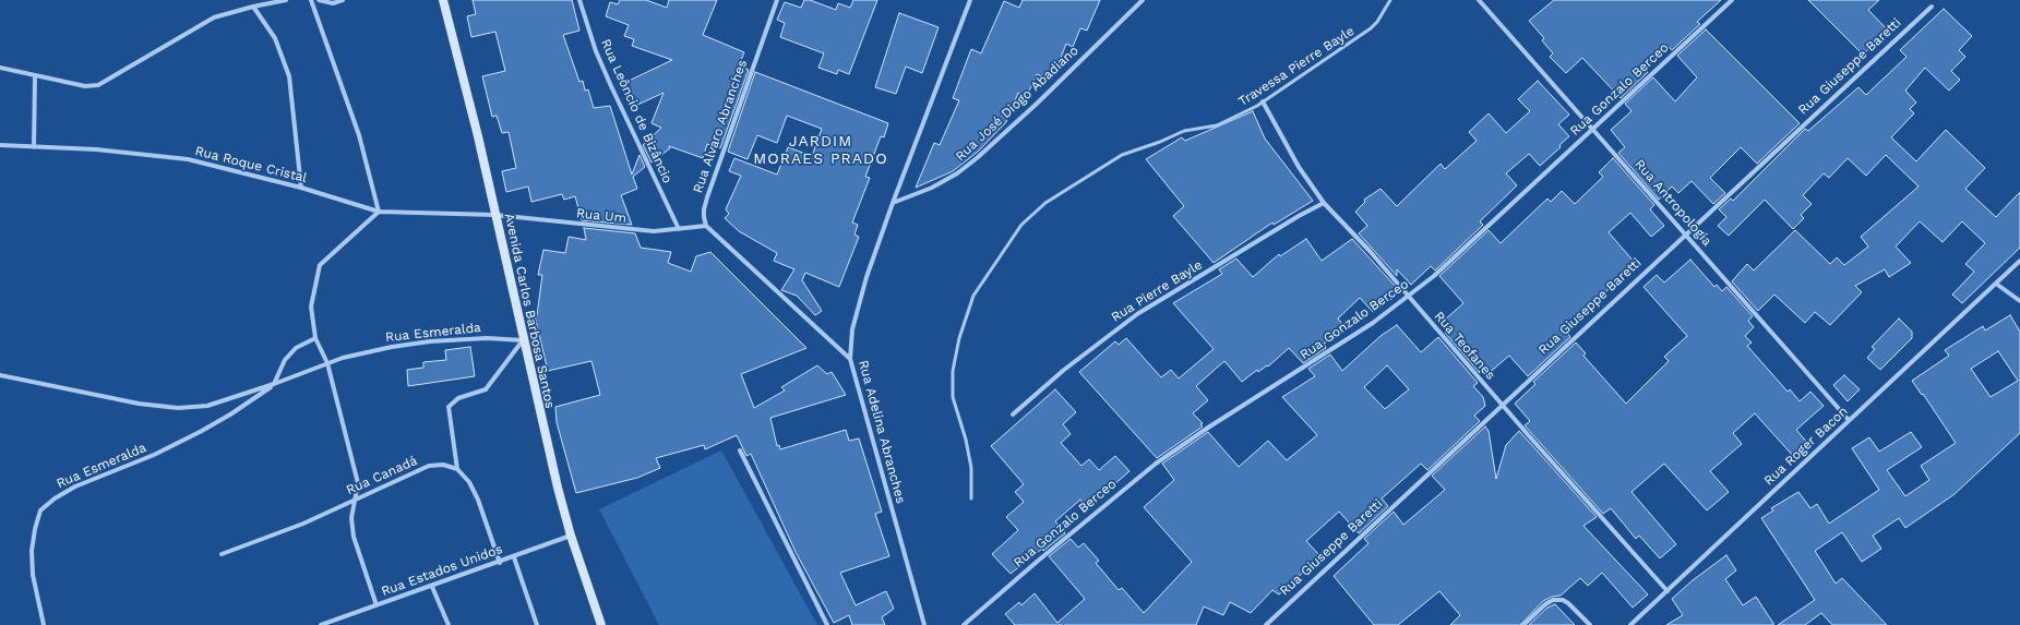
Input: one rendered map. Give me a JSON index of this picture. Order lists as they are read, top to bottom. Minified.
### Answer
{"streets":{"main road":["Avenida Carlos Barbosa Santos"],"street":["Rua Giuseppe Baretti","Rua Gonzalo Berceo","Rua José Diogo Abadiano","Rua Leôncio de Bizâncio","Rua Alvaro Abranches","Rua Roque Cristal","Rua Antropologia","Rua Um","Rua Pierre Bayle","Rua Esmeralda","Rua Teofanes","Rua Adelina Abranches","Rua Roger Bacon","Rua Canadá","Rua Estados Unidos"],"lane":["Travessa Pierre Bayle"]},"crossings":[["Travessa Pierre Bayle","Rua Teofanes"],["Rua Giuseppe Baretti","Rua Antropologia"],["Rua Giuseppe Baretti","Rua Teofanes"],["Rua Gonzalo Berceo","Rua Antropologia"],["Rua Gonzalo Berceo","Rua Teofanes"],["Rua José Diogo Abadiano","Rua Adelina Abranches"],["Rua Leôncio de Bizâncio","Rua Um"],["Rua Alvaro Abranches","Rua Um"],["Rua Roque Cristal","Rua Um"],["Rua Roque Cristal","Avenida Carlos Barbosa Santos"],["Rua Antropologia","Rua Roger Bacon"],["Rua Um","Avenida Carlos Barbosa Santos"],["Rua Pierre Bayle","Rua Teofanes"],["Avenida Carlos Barbosa Santos","Rua Esmeralda"],["Avenida Carlos Barbosa Santos","Rua Estados Unidos"],["Rua Teofanes","Rua Roger Bacon"]],"districts":["JARDIM MORAES PRADO"]}
